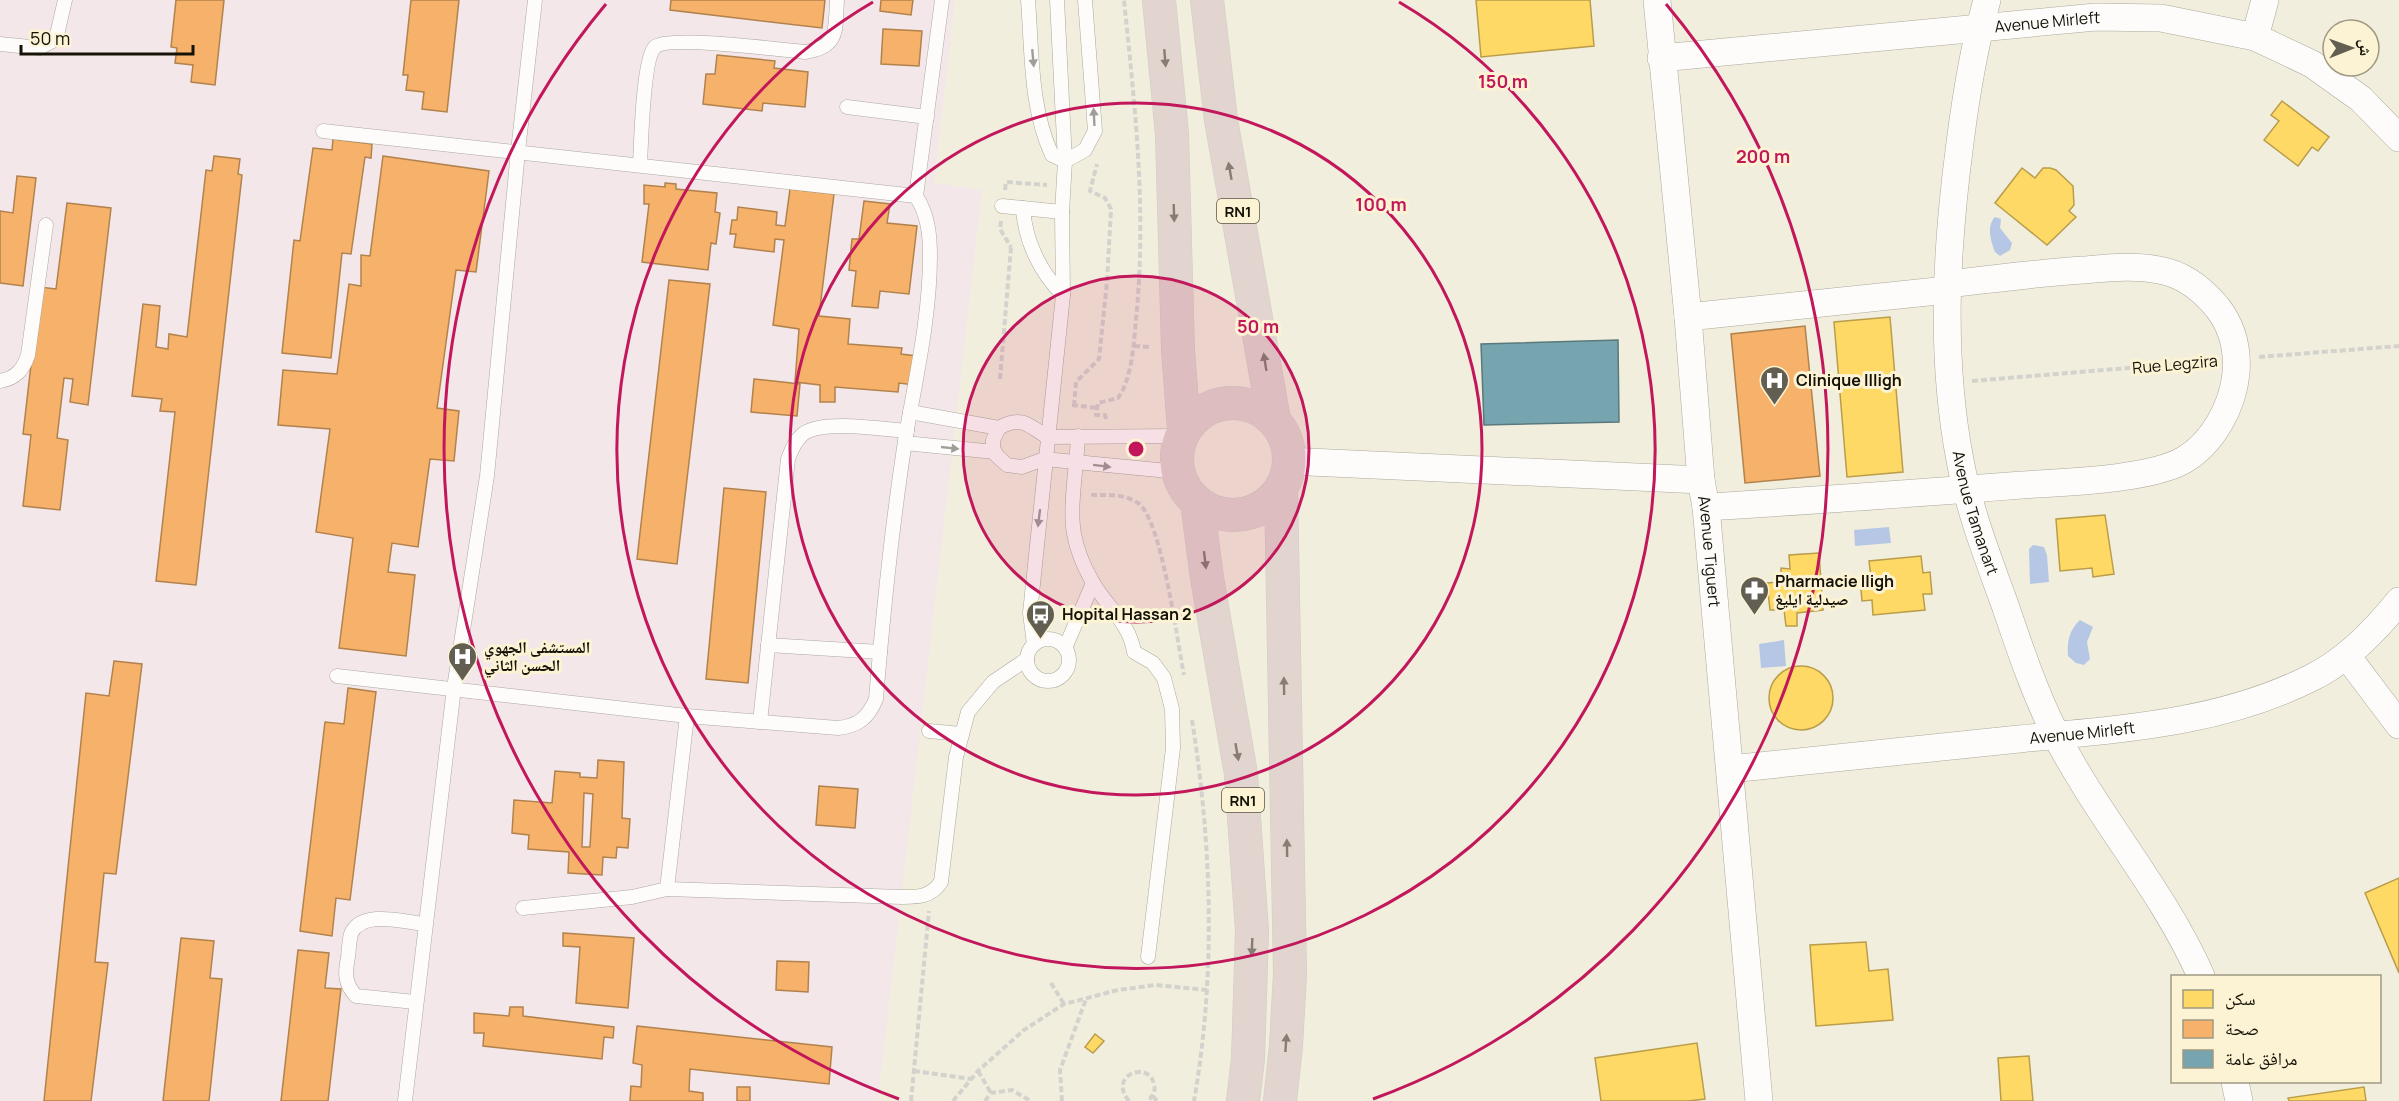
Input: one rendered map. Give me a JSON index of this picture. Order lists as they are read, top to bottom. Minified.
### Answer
{"streets":{"highway":["RN1"],"street":["Avenue Mirleft","Avenue Tamanart","Avenue Tiguert"],"path":["Rue Legzira"]},"crossings":[["Avenue Mirleft","Avenue Tamanart"],["Avenue Mirleft","Avenue Tiguert"],["Rue Legzira","Avenue Tamanart"]],"places":{"hospital":["Clinique Illigh","المستشفى الجهوي الحسن الثاني"],"pharmacy":["Pharmacie Iligh صيدلية ايليغ"],"bus stop":["Hopital Hassan 2"]},"legend":["سكن","صحة","مرافق عامة"],"scale_bar":"50 m","north":"right","rings":["150 m","200 m","100 m","50 m"]}
